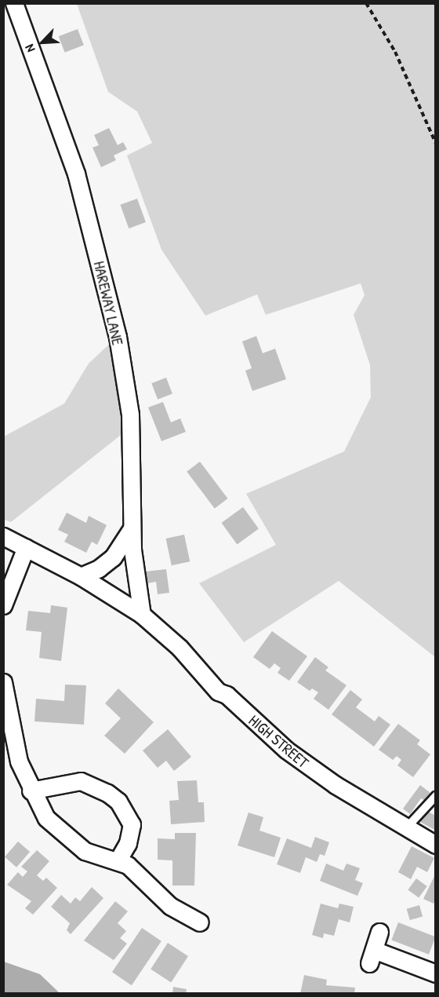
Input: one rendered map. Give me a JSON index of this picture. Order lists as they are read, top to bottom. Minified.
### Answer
{"streets":{"street":["HAREWAY LANE","HIGH STREET"]},"crossings":[["HAREWAY LANE","HIGH STREET"]],"north":"bottom left"}
